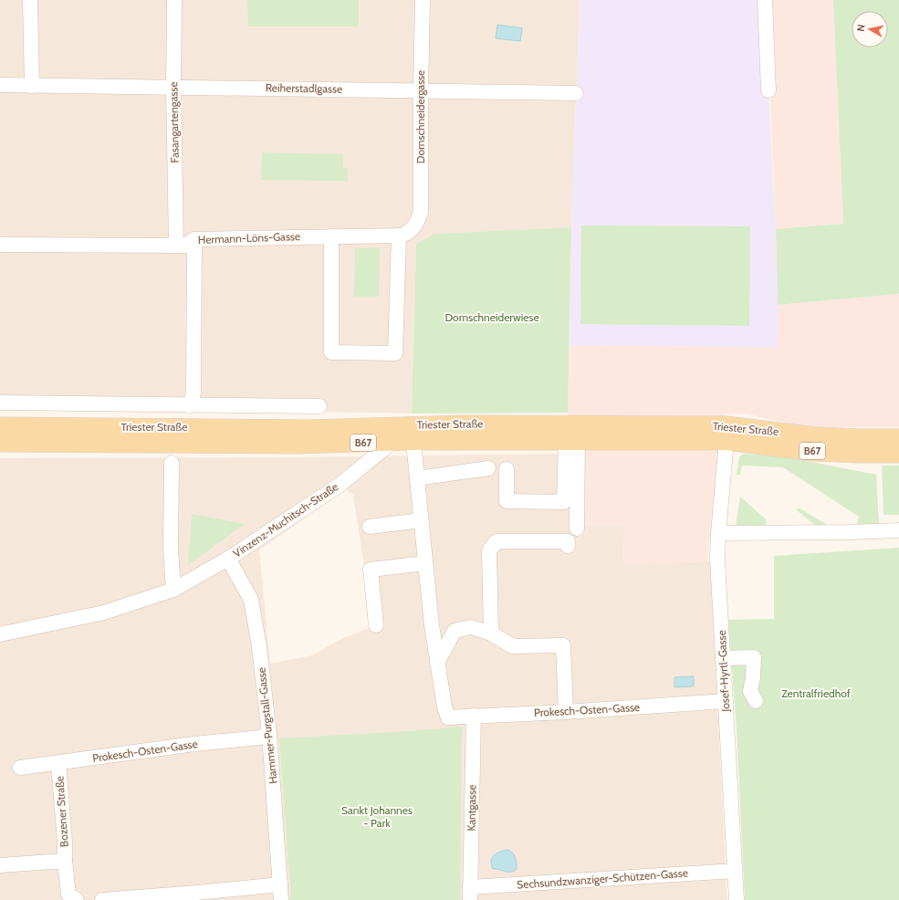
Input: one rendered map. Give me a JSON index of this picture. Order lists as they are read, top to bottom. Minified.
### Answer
{"streets":{"main road":["Triester Straße","B67"],"street":["Reiherstadlgasse","Dornschneidergasse","Fasangartengasse","Hermann-Löns-Gasse","Vinzenz-Muchitsch-Straße","Josef-Hyrtl-Gasse","Prokesch-Osten-Gasse","Hammer-Purgstall-Gasse","Kantgasse","Bozener Straße","Sechsundzwanziger-Schützen-Gasse"]},"crossings":[["Reiherstadlgasse","Dornschneidergasse"],["Reiherstadlgasse","Fasangartengasse"],["Dornschneidergasse","Hermann-Löns-Gasse"],["Fasangartengasse","Hermann-Löns-Gasse"],["Triester Straße","Vinzenz-Muchitsch-Straße"],["Triester Straße","Josef-Hyrtl-Gasse"],["Triester Straße","Prokesch-Osten-Gasse"],["Vinzenz-Muchitsch-Straße","Hammer-Purgstall-Gasse"],["Josef-Hyrtl-Gasse","Prokesch-Osten-Gasse"],["Josef-Hyrtl-Gasse","Sechsundzwanziger-Schützen-Gasse"],["Prokesch-Osten-Gasse","Hammer-Purgstall-Gasse"],["Prokesch-Osten-Gasse","Kantgasse"],["Prokesch-Osten-Gasse","Bozener Straße"],["Kantgasse","Sechsundzwanziger-Schützen-Gasse"]],"parks":["Dornschneiderwiese","Zentralfriedhof","Sankt Johannes - Park"],"north":"left"}
